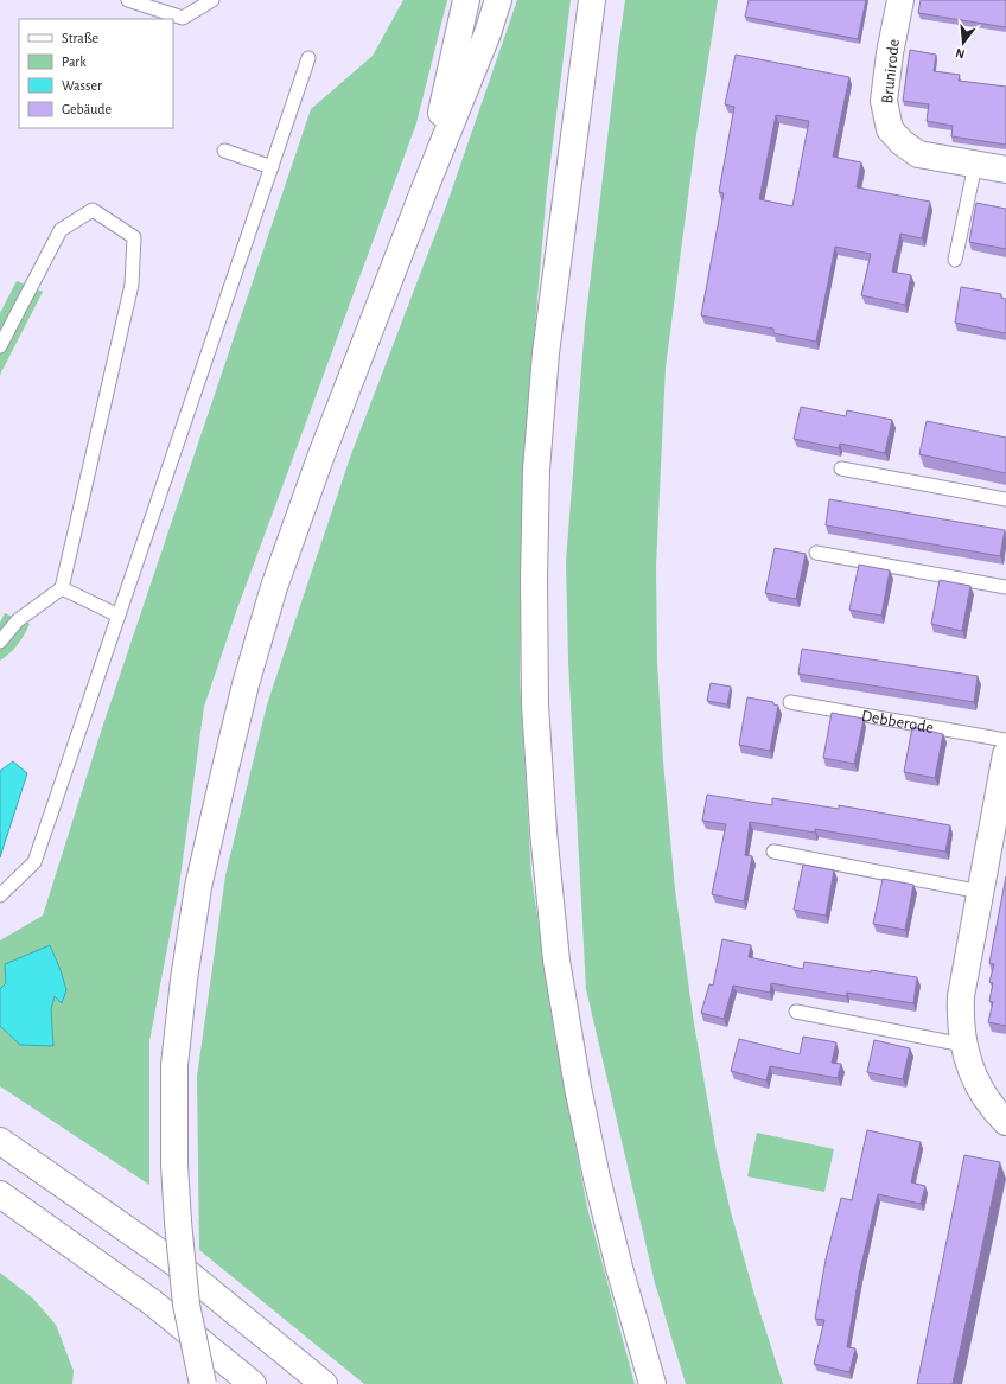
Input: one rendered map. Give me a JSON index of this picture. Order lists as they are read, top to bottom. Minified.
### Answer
{"streets":{"main road":["Brunirode"],"lane":["Debberode"]},"legend":["Straße","Park","Wasser","Gebäude"],"north":"bottom"}
